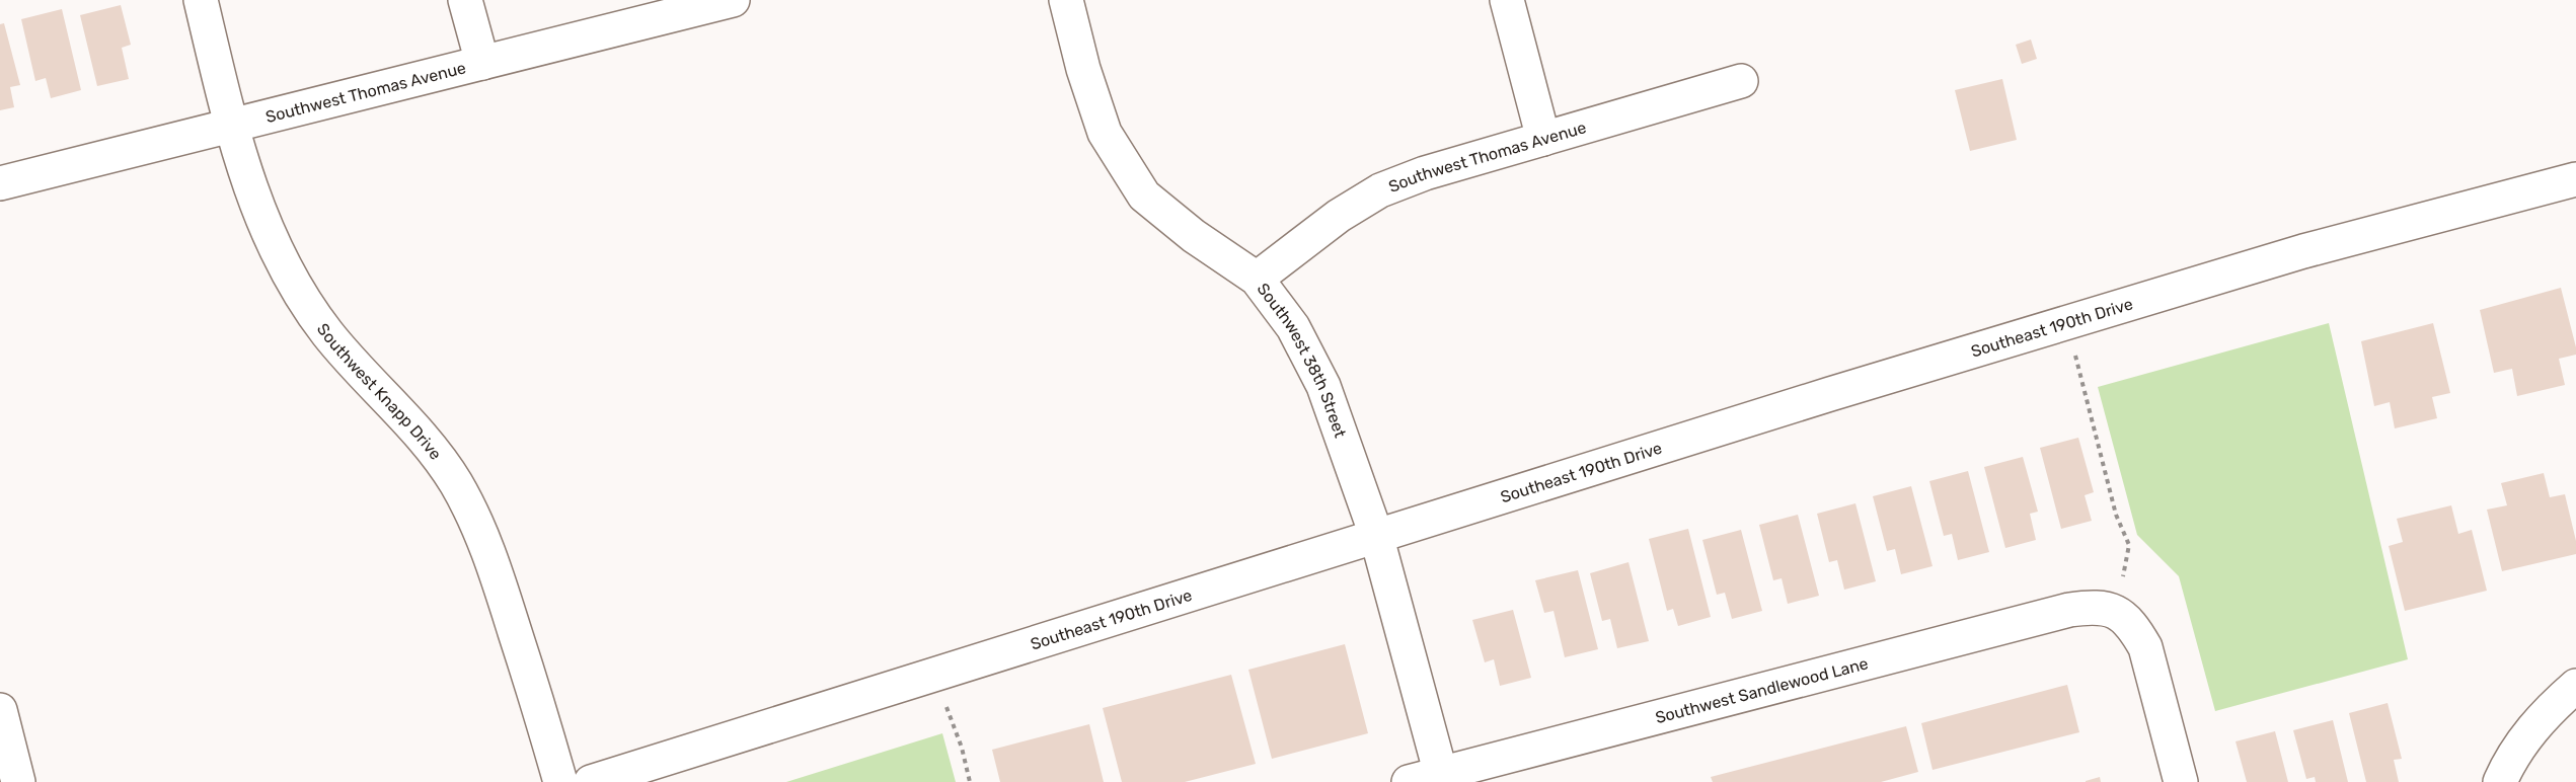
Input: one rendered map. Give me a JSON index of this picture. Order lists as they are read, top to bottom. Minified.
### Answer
{"streets":{"street":["Southwest Thomas Avenue","Southeast 190th Drive","Southwest 38th Street","Southwest Knapp Drive","Southwest Sandlewood Lane"]},"crossings":[["Southwest Thomas Avenue","Southwest 38th Street"],["Southwest Thomas Avenue","Southwest Knapp Drive"],["Southeast 190th Drive","Southwest 38th Street"],["Southwest 38th Street","Southwest Sandlewood Lane"]]}
